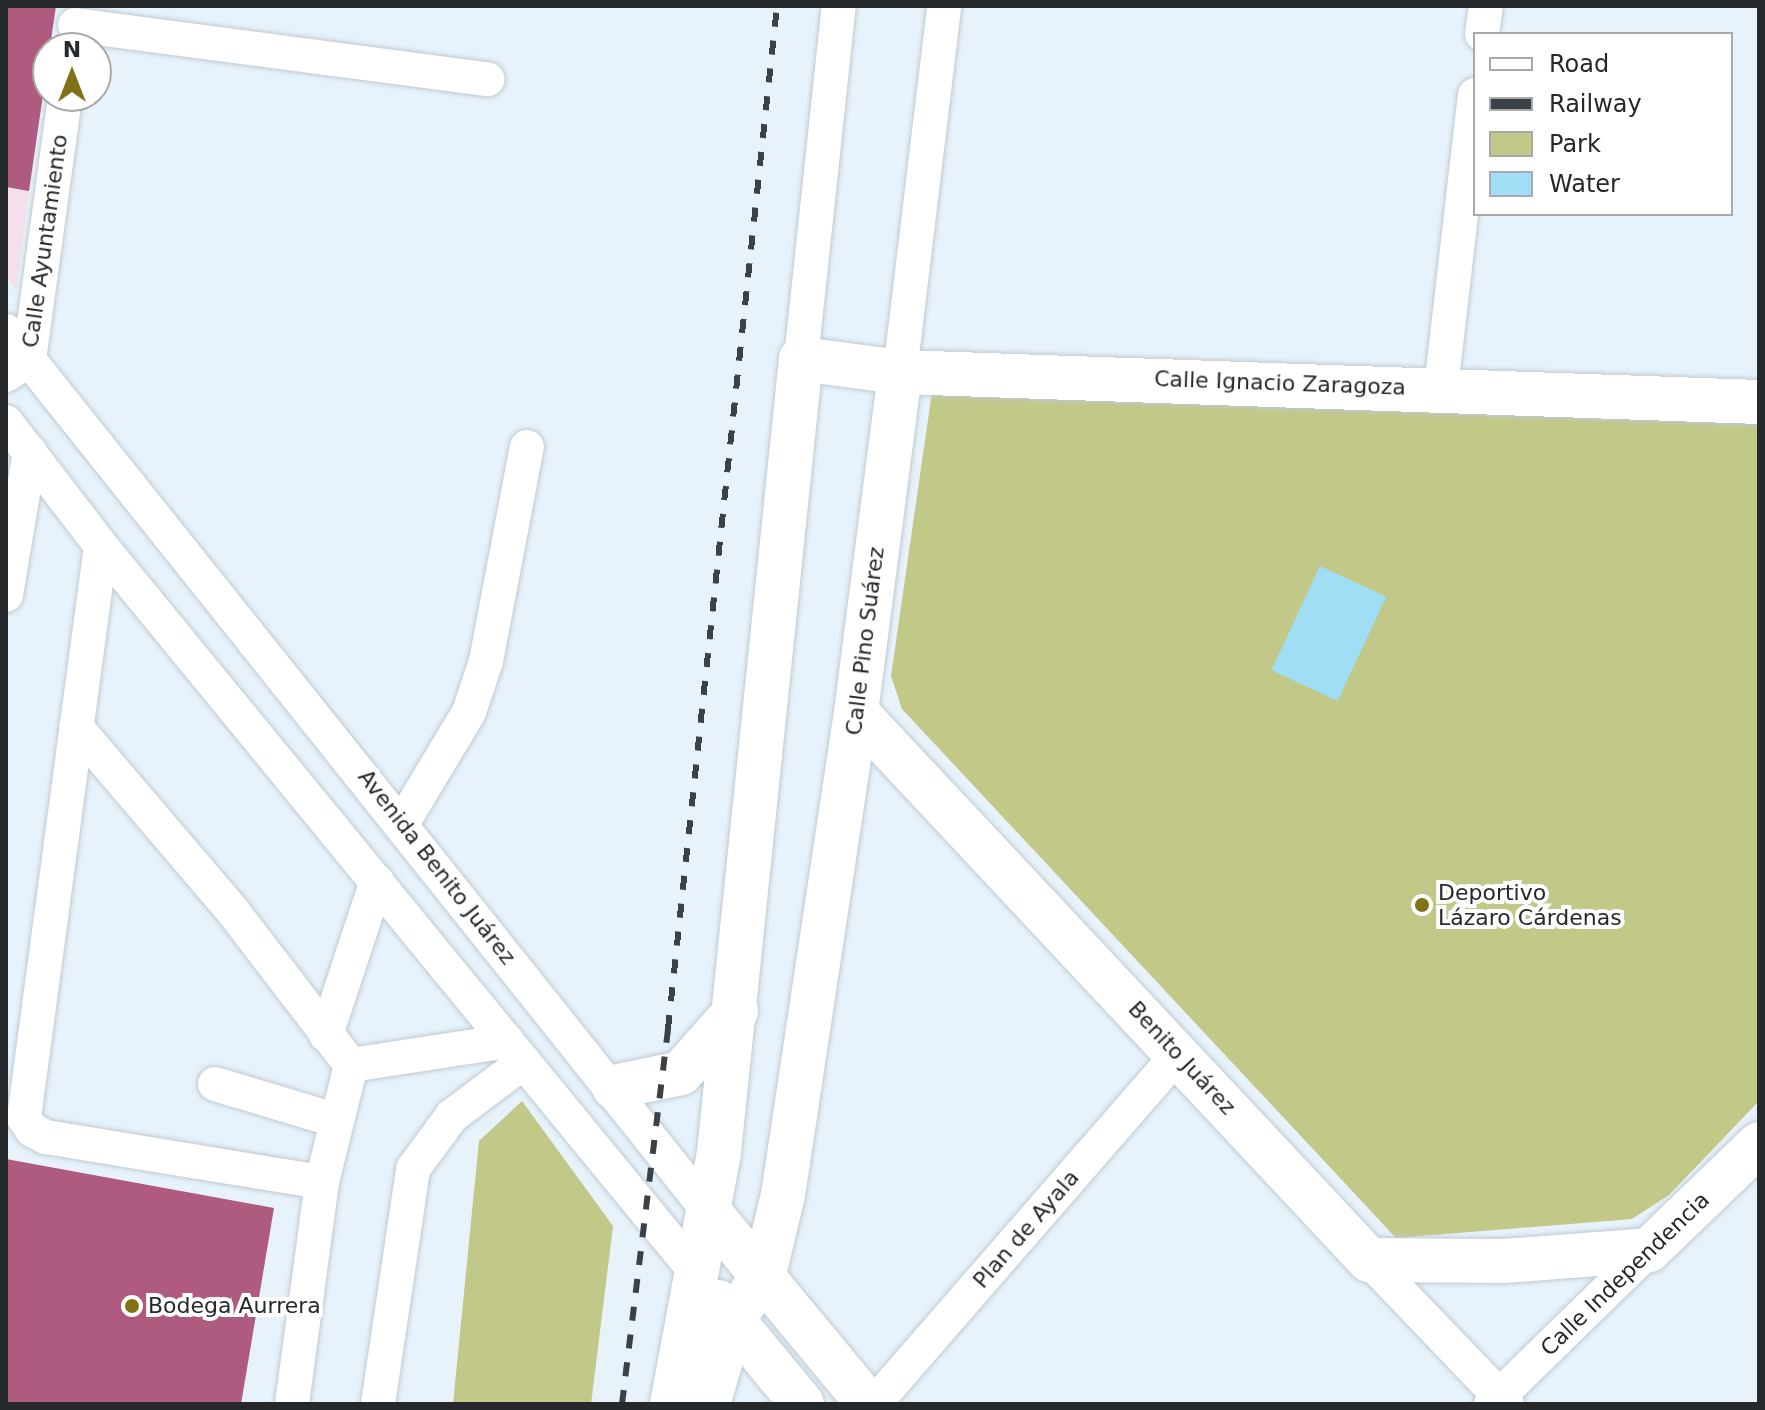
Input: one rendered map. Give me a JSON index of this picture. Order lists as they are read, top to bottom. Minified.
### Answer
{"streets":{"main road":["Calle Ignacio Zaragoza","Calle Pino Suárez","Avenida Benito Juárez","Benito Juárez","Calle Independencia"],"street":["Calle Ayuntamiento","Plan de Ayala"]},"crossings":[["Calle Ayuntamiento","Avenida Benito Juárez"],["Calle Ignacio Zaragoza","Calle Pino Suárez"],["Calle Pino Suárez","Avenida Benito Juárez"],["Calle Pino Suárez","Benito Juárez"],["Avenida Benito Juárez","Plan de Ayala"],["Benito Juárez","Plan de Ayala"],["Benito Juárez","Calle Independencia"]],"places":["Deportivo Lázaro Cárdenas","Bodega Aurrera"],"legend":["Road","Railway","Park","Water"],"north":"top"}
